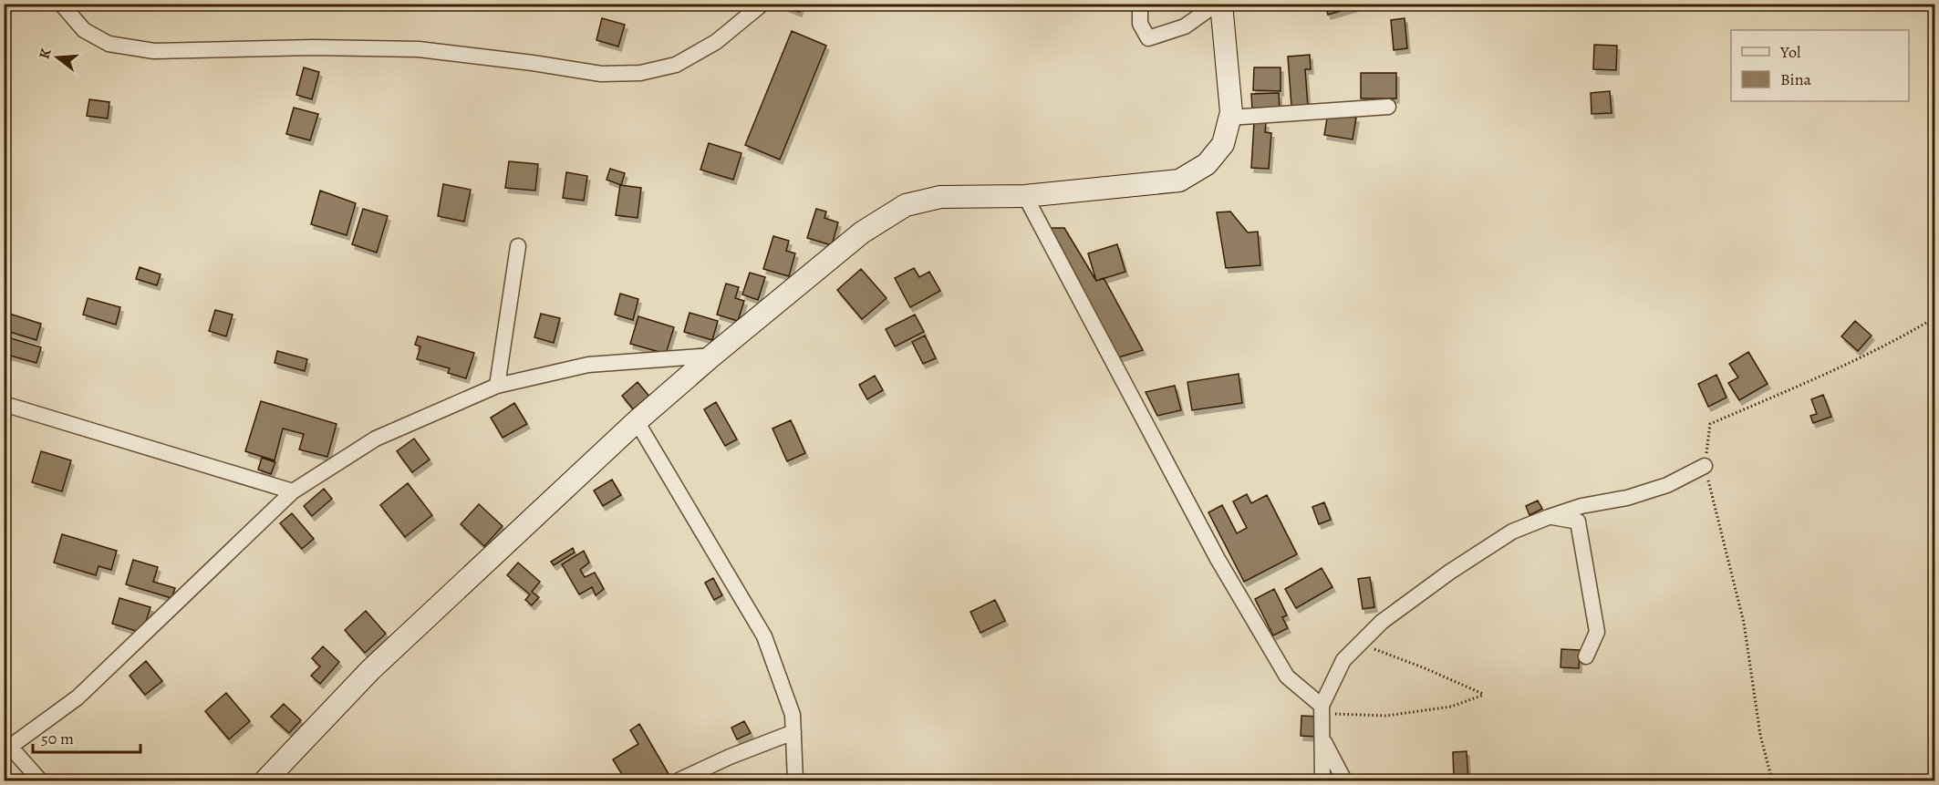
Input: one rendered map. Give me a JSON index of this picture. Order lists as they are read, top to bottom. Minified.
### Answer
{"legend":["Yol","Bina"],"scale_bar":"50 m","north":"left"}
